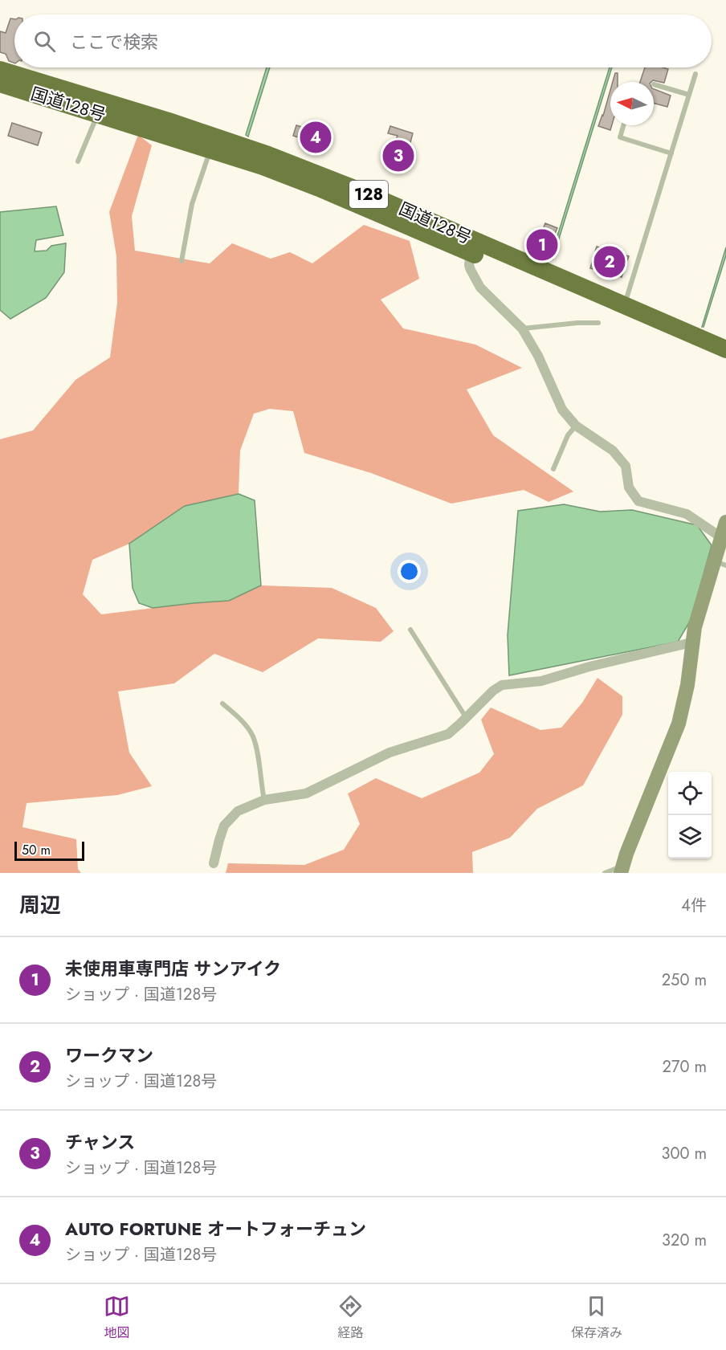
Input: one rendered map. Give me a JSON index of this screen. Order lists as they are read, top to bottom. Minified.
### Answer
{"streets":{"highway":["国道128号","128"]},"scale_bar":"50 m","north":"left","page":{"search":"ここで検索","pins":["4","3","1","2"],"scale":"50 m","heading":["周辺","4件"],"list":[{"mark":"1","name":"未使用車専門店 サンアイク","note":"ショップ · 国道128号","value":"250 m"},{"mark":"2","name":"ワークマン","note":"ショップ · 国道128号","value":"270 m"},{"mark":"3","name":"チャンス","note":"ショップ · 国道128号","value":"300 m"},{"mark":"4","name":"AUTO FORTUNE オートフォーチュン","note":"ショップ · 国道128号","value":"320 m"}],"nav":["地図","経路","保存済み"]}}
